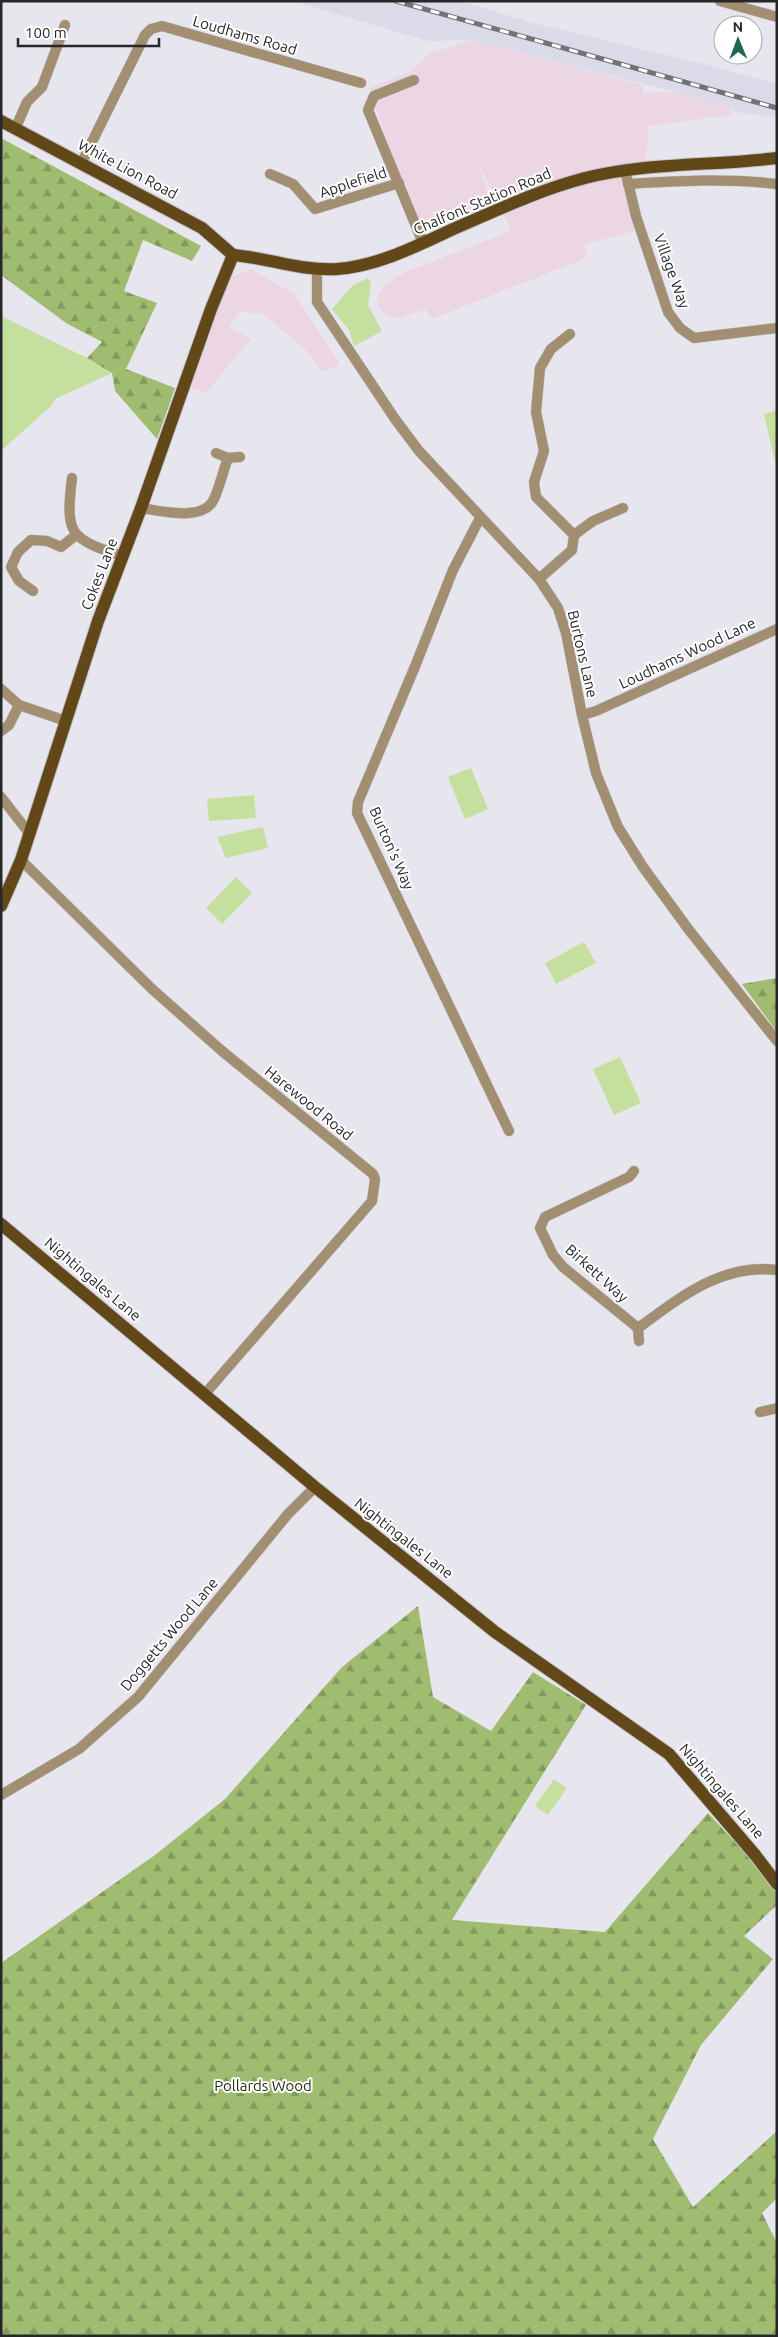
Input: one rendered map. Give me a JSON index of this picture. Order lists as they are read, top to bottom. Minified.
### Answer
{"streets":{"main road":["White Lion Road","Chalfont Station Road","Cokes Lane","Nightingales Lane"],"street":["Loudhams Road","Applefield","Village Way","Loudhams Wood Lane","Burtons Lane","Burton's Way","Harewood Road","Birkett Way","Doggetts Wood Lane"]},"crossings":[["Loudhams Road","White Lion Road"],["White Lion Road","Chalfont Station Road"],["White Lion Road","Cokes Lane"],["Chalfont Station Road","Village Way"],["Chalfont Station Road","Cokes Lane"],["Chalfont Station Road","Burtons Lane"],["Cokes Lane","Harewood Road"],["Loudhams Wood Lane","Burtons Lane"],["Burtons Lane","Burton's Way"],["Harewood Road","Nightingales Lane"],["Nightingales Lane","Doggetts Wood Lane"]],"parks":["Pollards Wood"],"scale_bar":"100 m","north":"top"}
